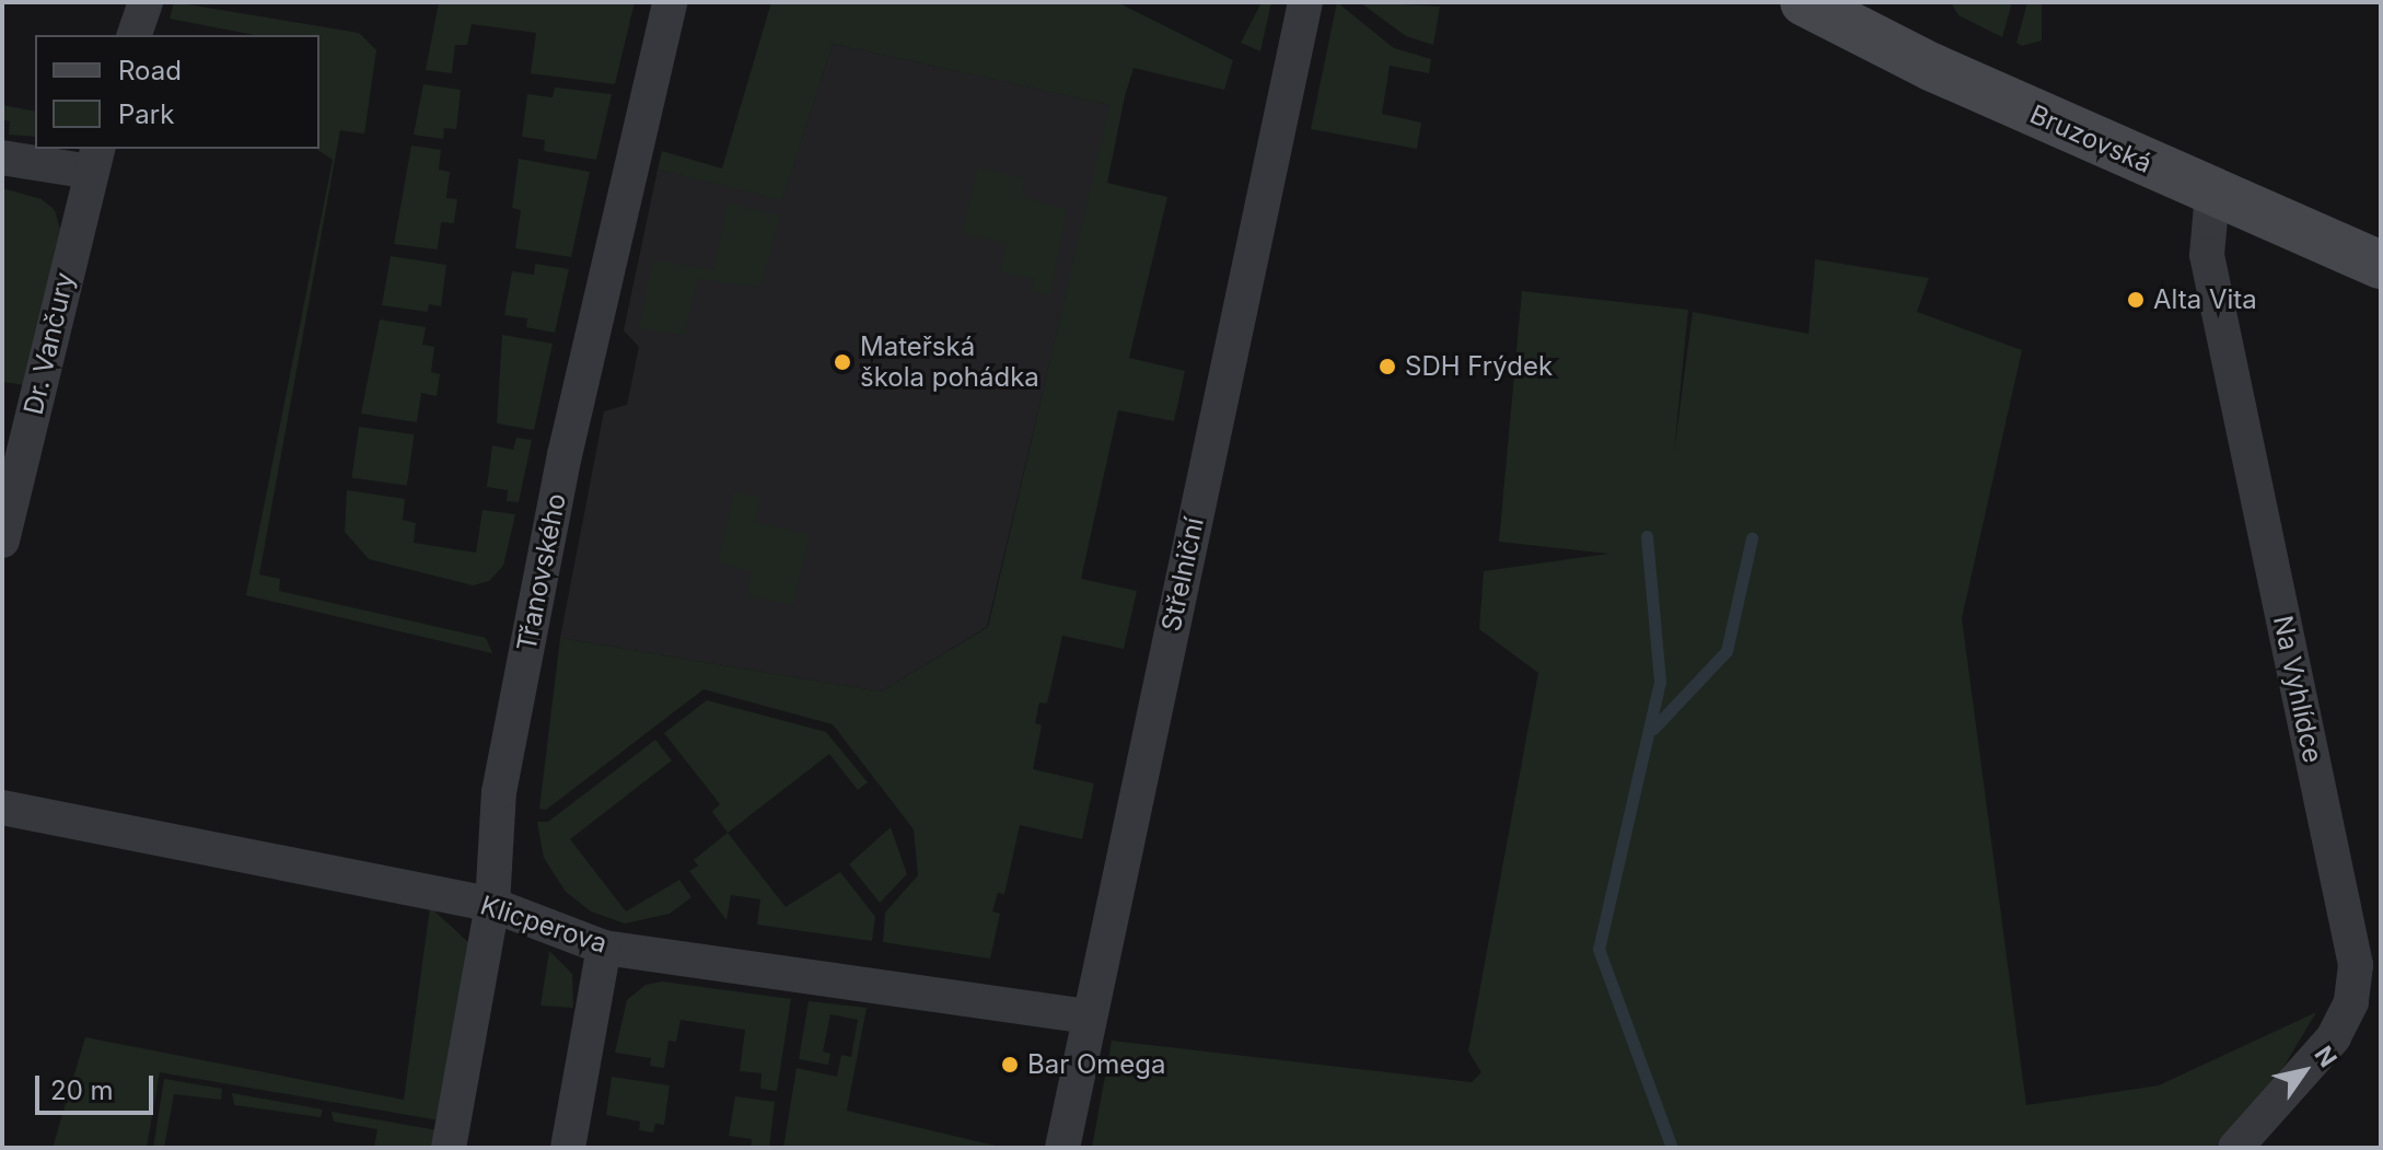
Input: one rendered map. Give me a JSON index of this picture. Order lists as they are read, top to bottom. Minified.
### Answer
{"streets":{"main road":["Bruzovská"],"street":["Dr. Vančury","Třanovského","Střelniční","Na Vyhlídce","Klicperova"]},"crossings":[["Bruzovská","Na Vyhlídce"],["Třanovského","Klicperova"],["Střelniční","Klicperova"]],"places":["Alta Vita","Mateřská škola pohádka","SDH Frýdek","Bar Omega"],"legend":["Road","Park"],"scale_bar":"20 m","north":"top right"}
